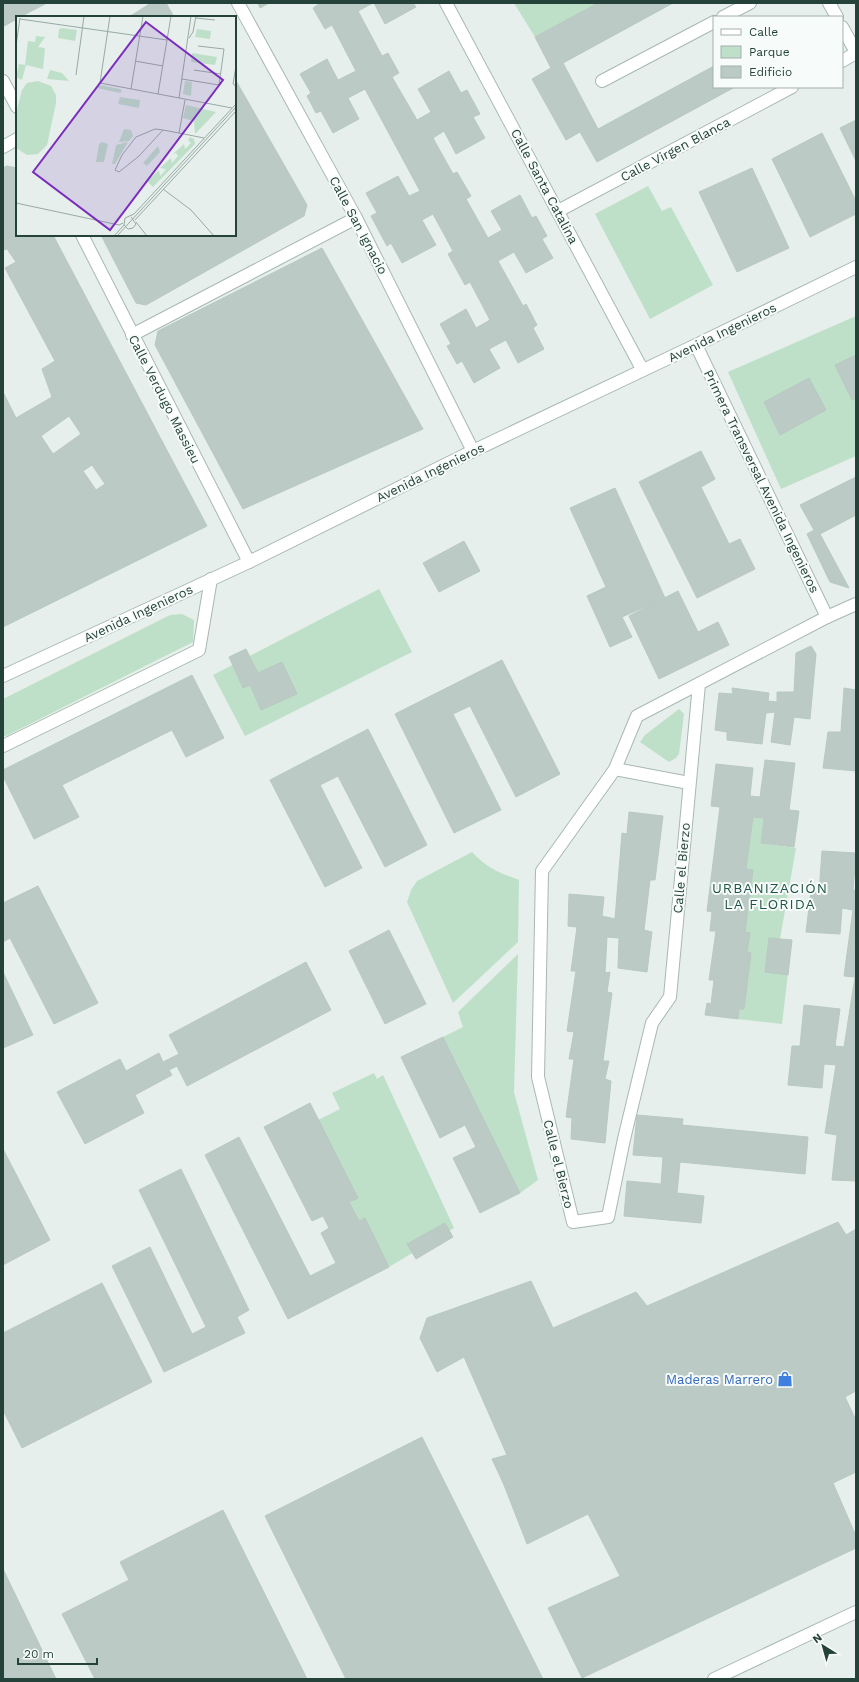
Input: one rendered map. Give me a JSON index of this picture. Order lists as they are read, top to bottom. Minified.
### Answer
{"streets":{"street":["Calle Virgen Blanca","Calle Santa Catalina","Calle San Ignacio","Avenida Ingenieros","Calle Verdugo Massieu","Primera Transversal Avenida Ingenieros","Calle el Bierzo"]},"crossings":[["Calle Virgen Blanca","Calle Santa Catalina"],["Calle Santa Catalina","Avenida Ingenieros"],["Calle San Ignacio","Avenida Ingenieros"],["Avenida Ingenieros","Calle Verdugo Massieu"],["Avenida Ingenieros","Primera Transversal Avenida Ingenieros"],["Primera Transversal Avenida Ingenieros","Calle el Bierzo"]],"districts":["URBANIZACIÓN LA FLORIDA"],"places":{"shop":["Maderas Marrero"]},"legend":["Calle","Parque","Edificio"],"scale_bar":"20 m","north":"top left"}
